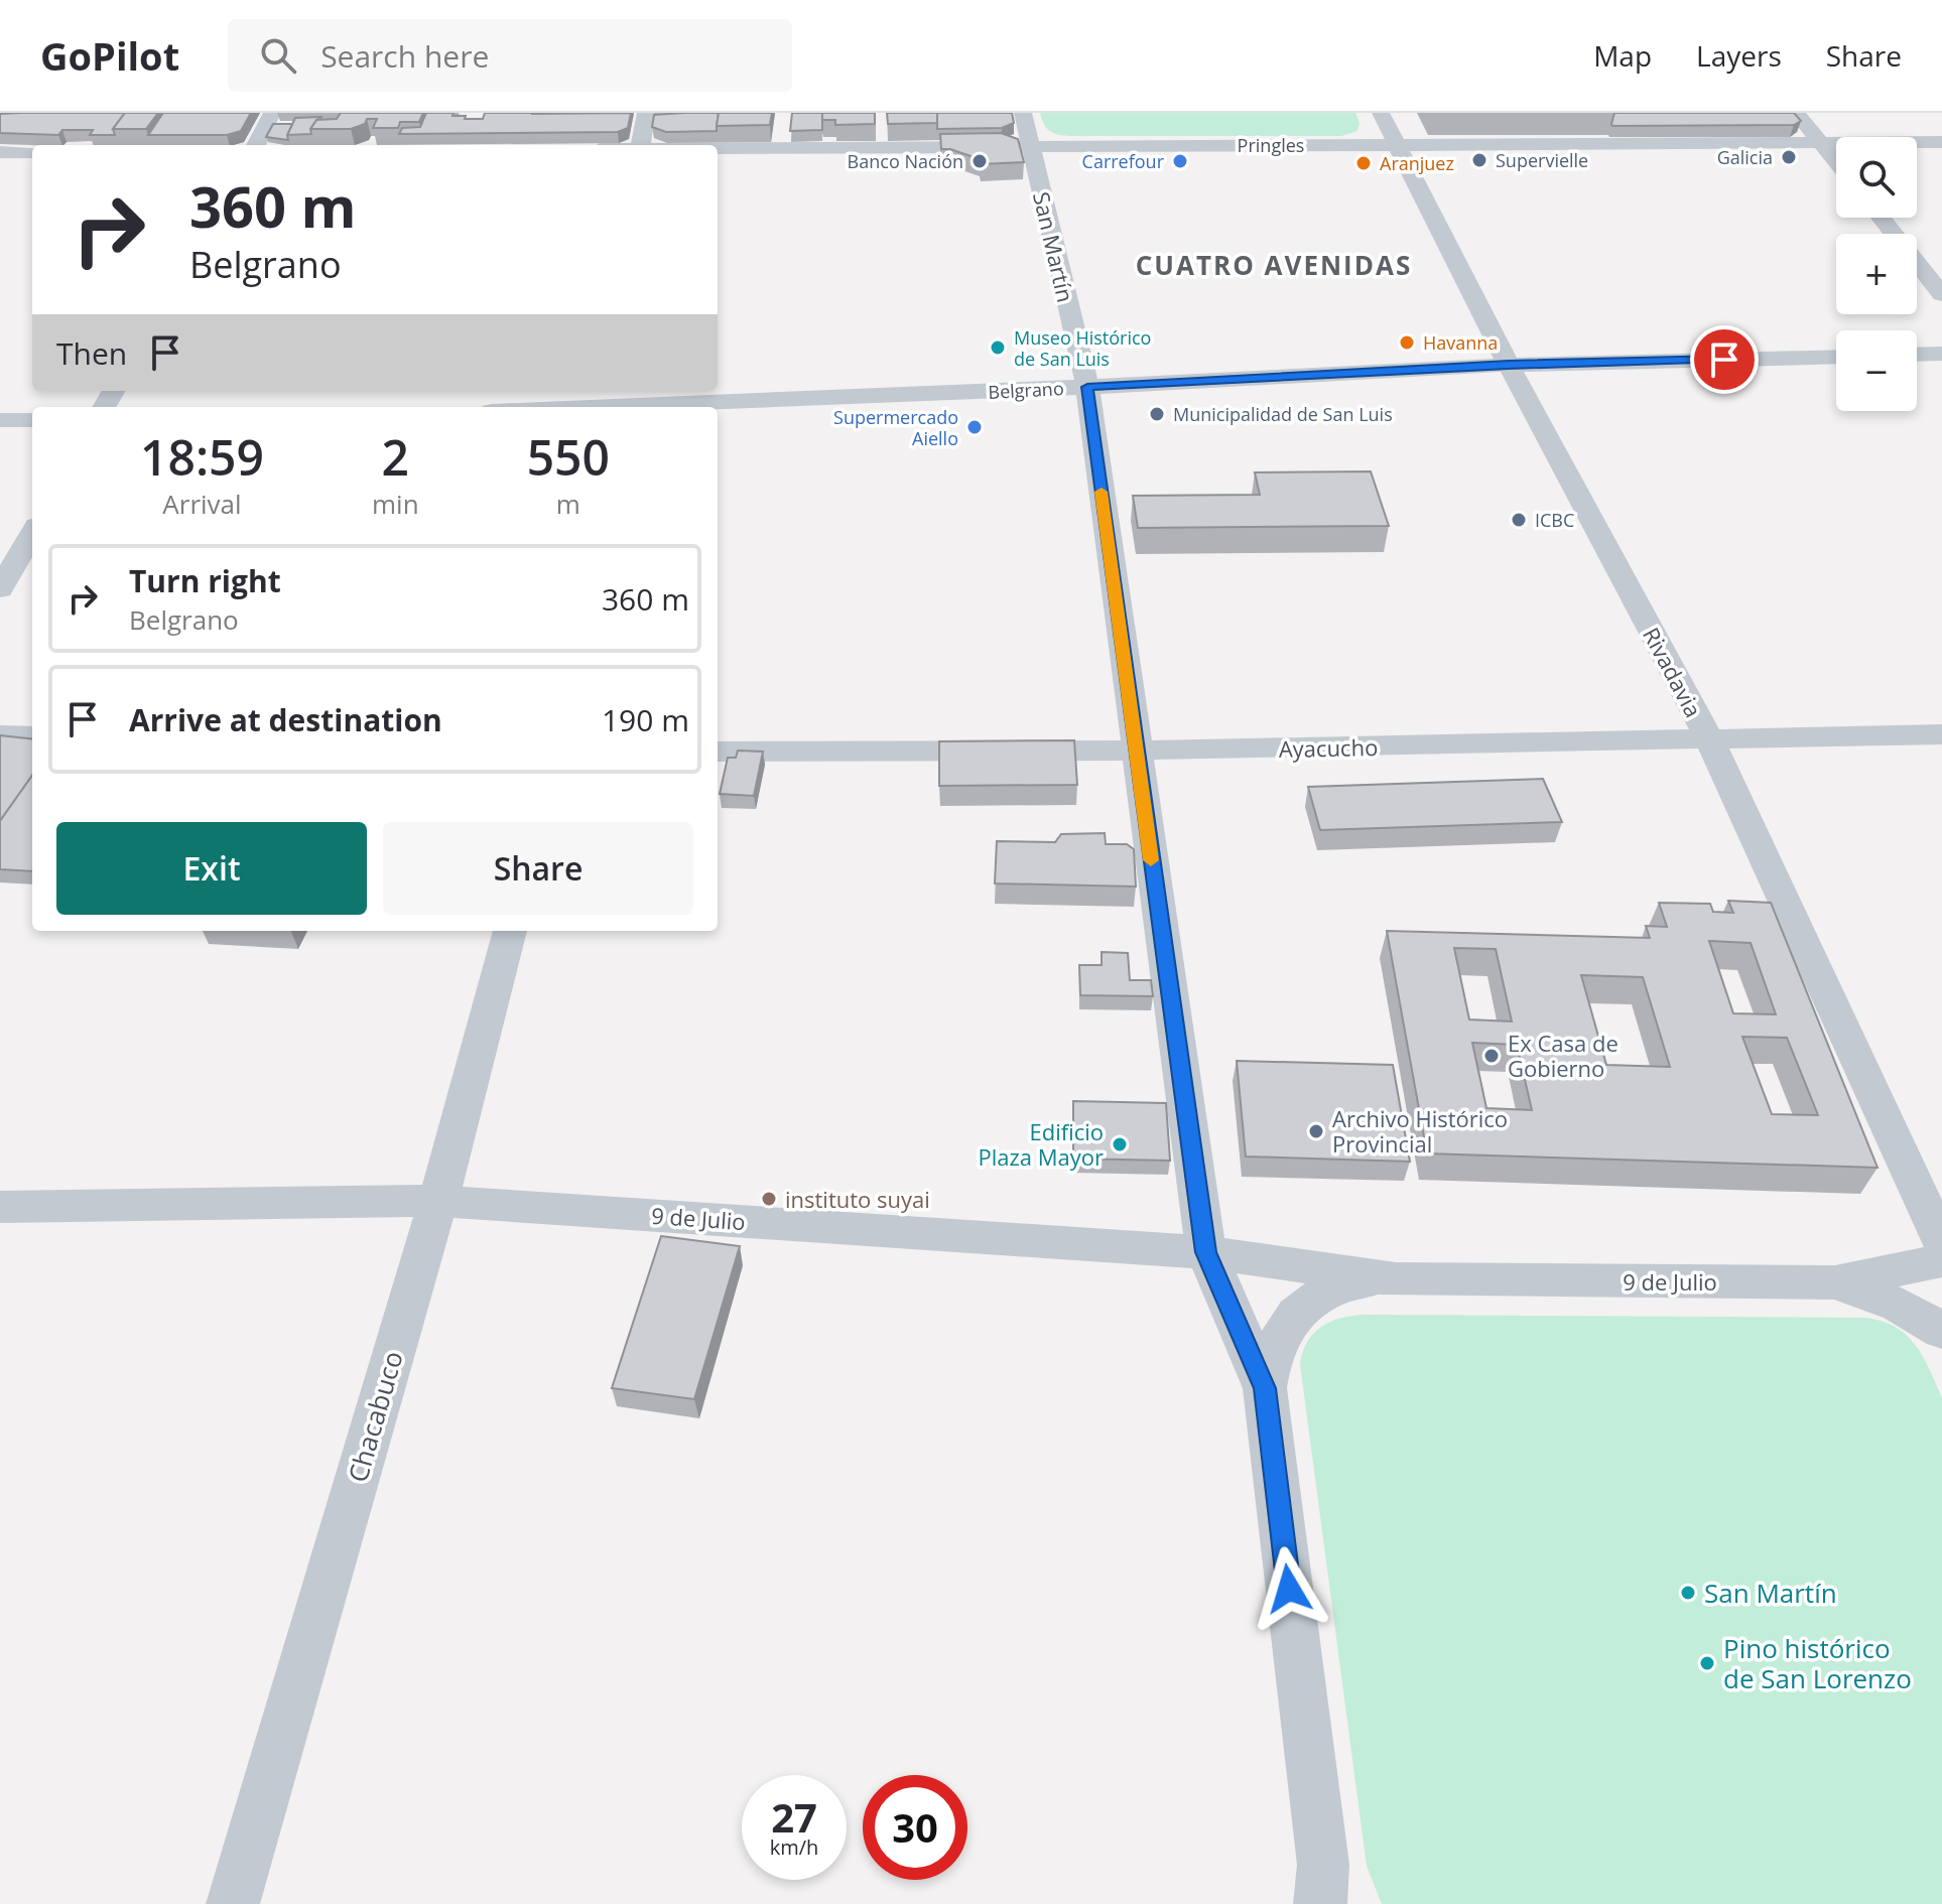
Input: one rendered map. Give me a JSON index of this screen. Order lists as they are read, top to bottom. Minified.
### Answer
{"streets":{"street":["Pringles","San Martín","Belgrano","Rivadavia","Ayacucho","9 de Julio","Chacabuco"]},"crossings":[["Pringles","San Martín"],["Pringles","Rivadavia"],["San Martín","Belgrano"],["San Martín","Ayacucho"],["San Martín","9 de Julio"],["Belgrano","Rivadavia"],["Rivadavia","Ayacucho"],["9 de Julio","Chacabuco"]],"districts":["CUATRO AVENIDAS"],"places":["Galicia","Supervielle","Banco Nación","Carrefour","Aranjuez","Havanna","Museo Histórico de San Luis","Municipalidad de San Luis","Supermercado Aiello","ICBC","Ex Casa de Gobierno","Archivo Histórico Provincial","Edificio Plaza Mayor","instituto suyai","San Martín","Pino histórico de San Lorenzo"],"page":{"header":"GoPilot","search":"Search here","nav":["Map","Layers","Share"],"map_buttons":["+","−"],"turn":["360 m","Belgrano"],"then":"Then","eta":["18:59","Arrival","2","min","550","m"],"list":[{"name":"Turn right","note":"Belgrano","value":"360 m"},{"name":"Arrive at destination","value":"190 m"}],"buttons":["Exit","Share"],"speed":"27 km/h","limit":"30"}}
